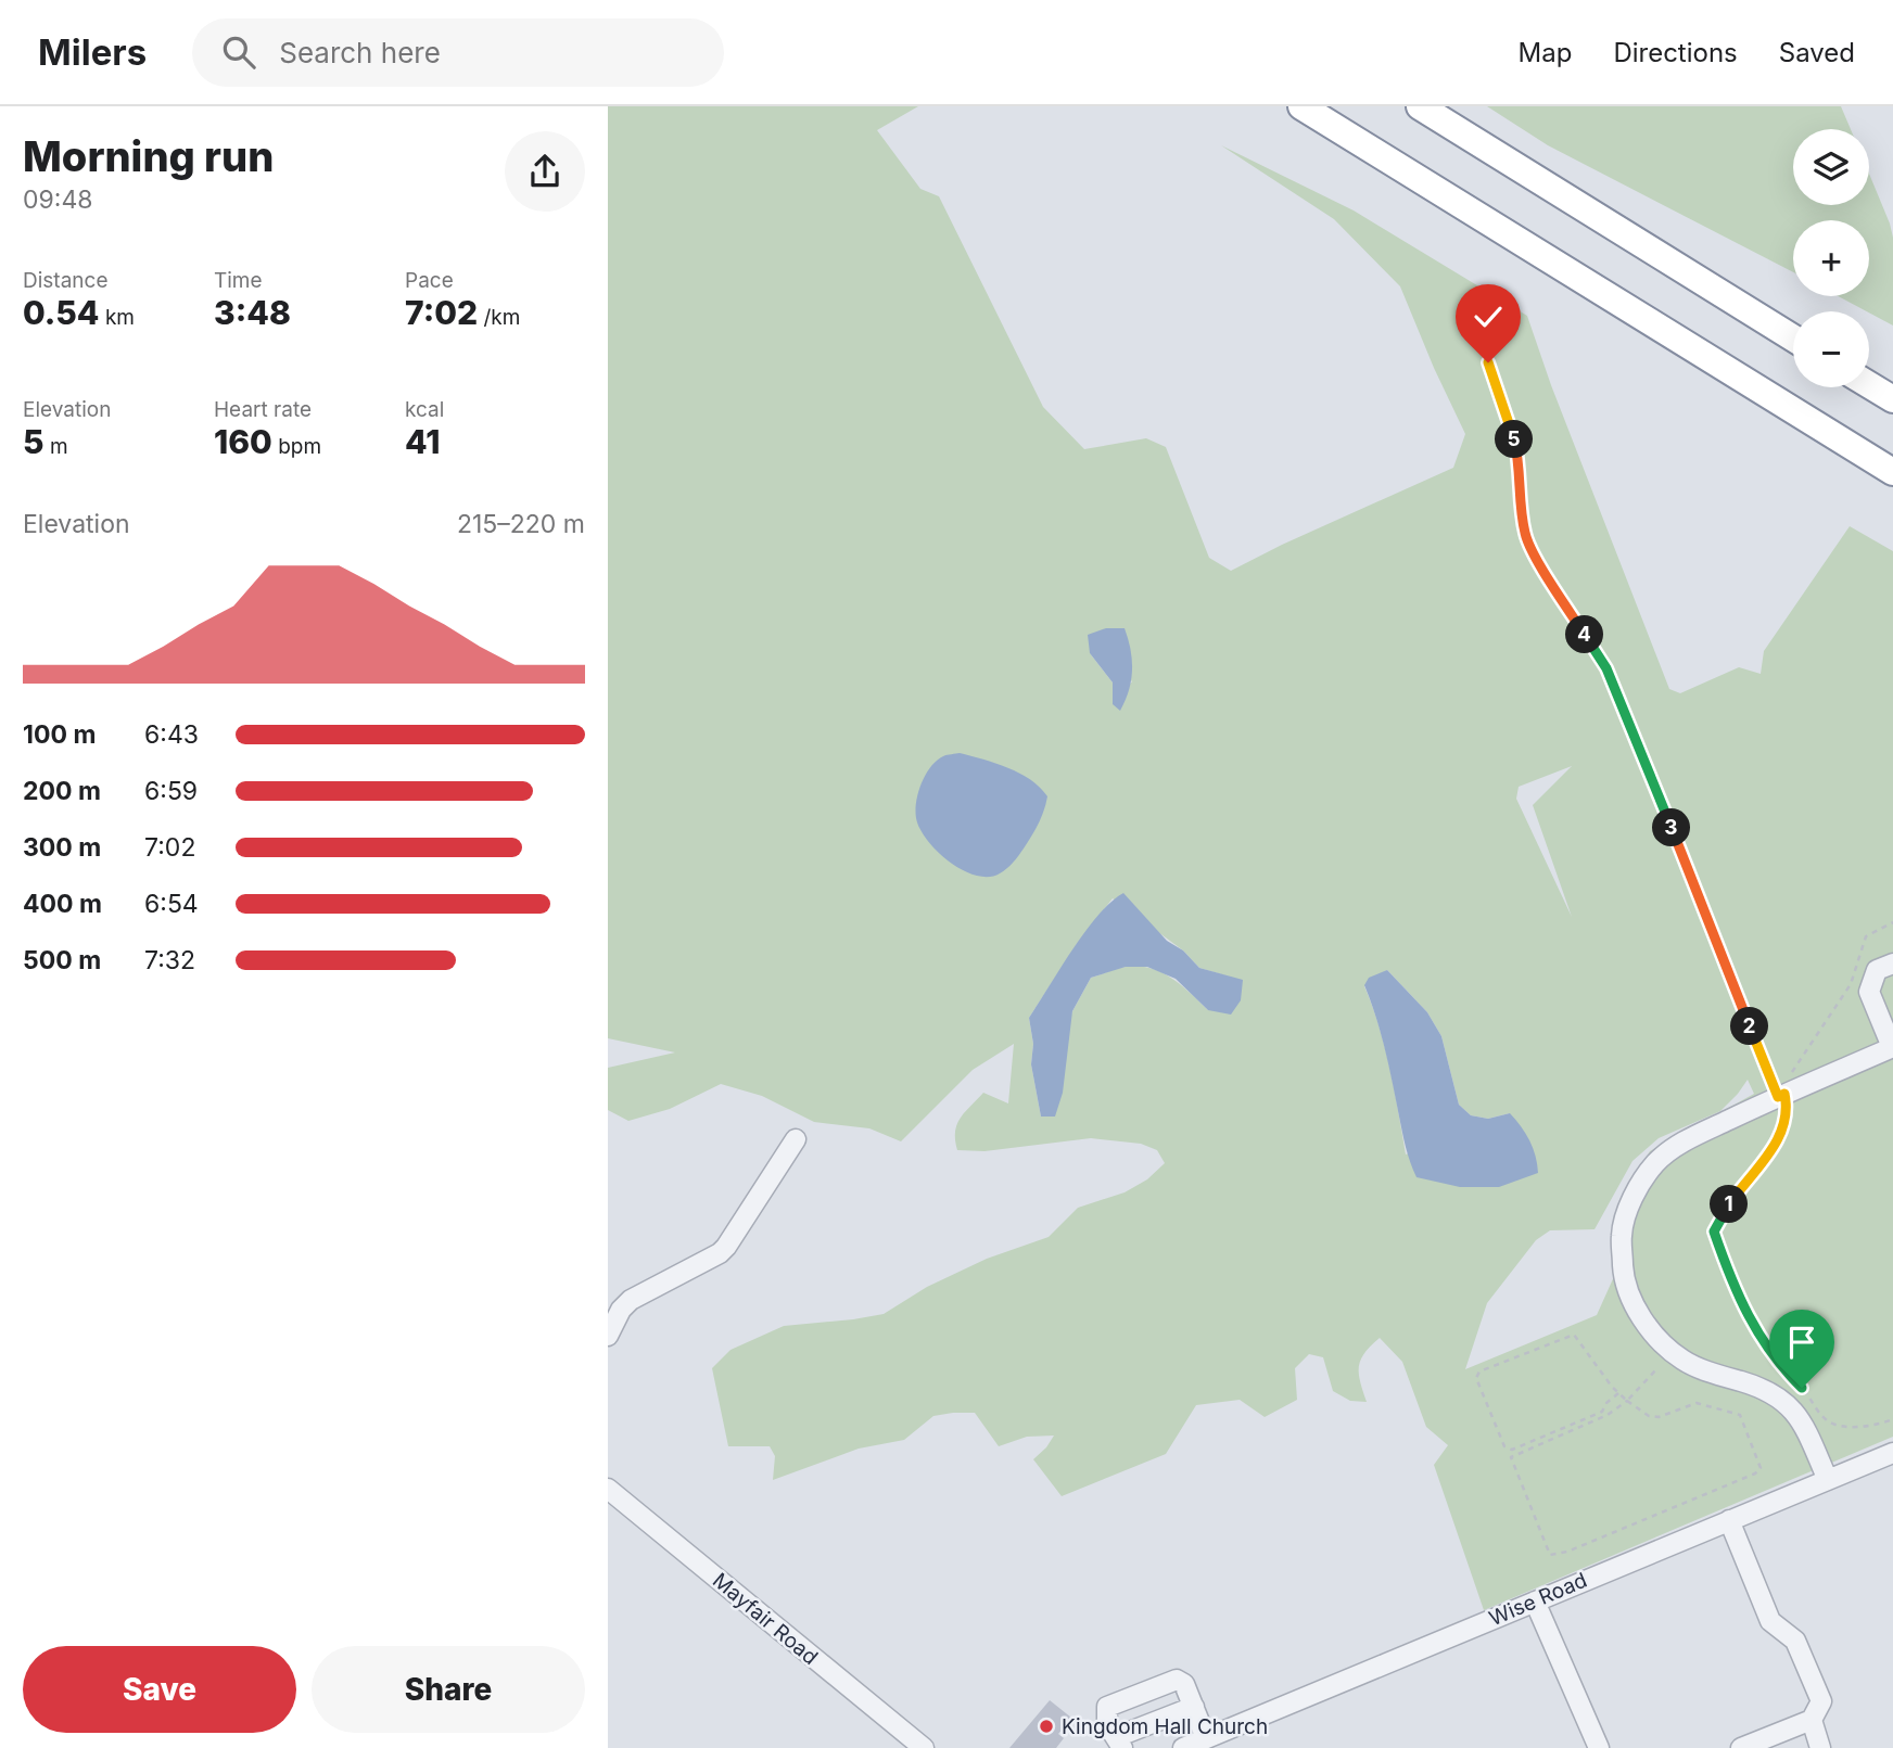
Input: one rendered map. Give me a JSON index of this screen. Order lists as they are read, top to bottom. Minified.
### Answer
{"streets":{"street":["Wise Road","Mayfair Road"]},"places":["Kingdom Hall Church"],"page":{"header":"Milers","search":"Search here","nav":["Map","Directions","Saved"],"heading":["Morning run","09:48"],"map_buttons":["+","−"],"stats":[["Distance","0.54 km"],["Time","3:48"],["Pace","7:02 /km"],["Elevation","5 m"],["Heart rate","160 bpm"],["kcal","41"]],"pins":["5","4","3","2","1"],"chart":["Elevation","215–220 m"],"list":[{"name":"100 m","note":"6:43"},{"name":"200 m","note":"6:59"},{"name":"300 m","note":"7:02"},{"name":"400 m","note":"6:54"},{"name":"500 m","note":"7:32"}],"buttons":["Save","Share"]}}
